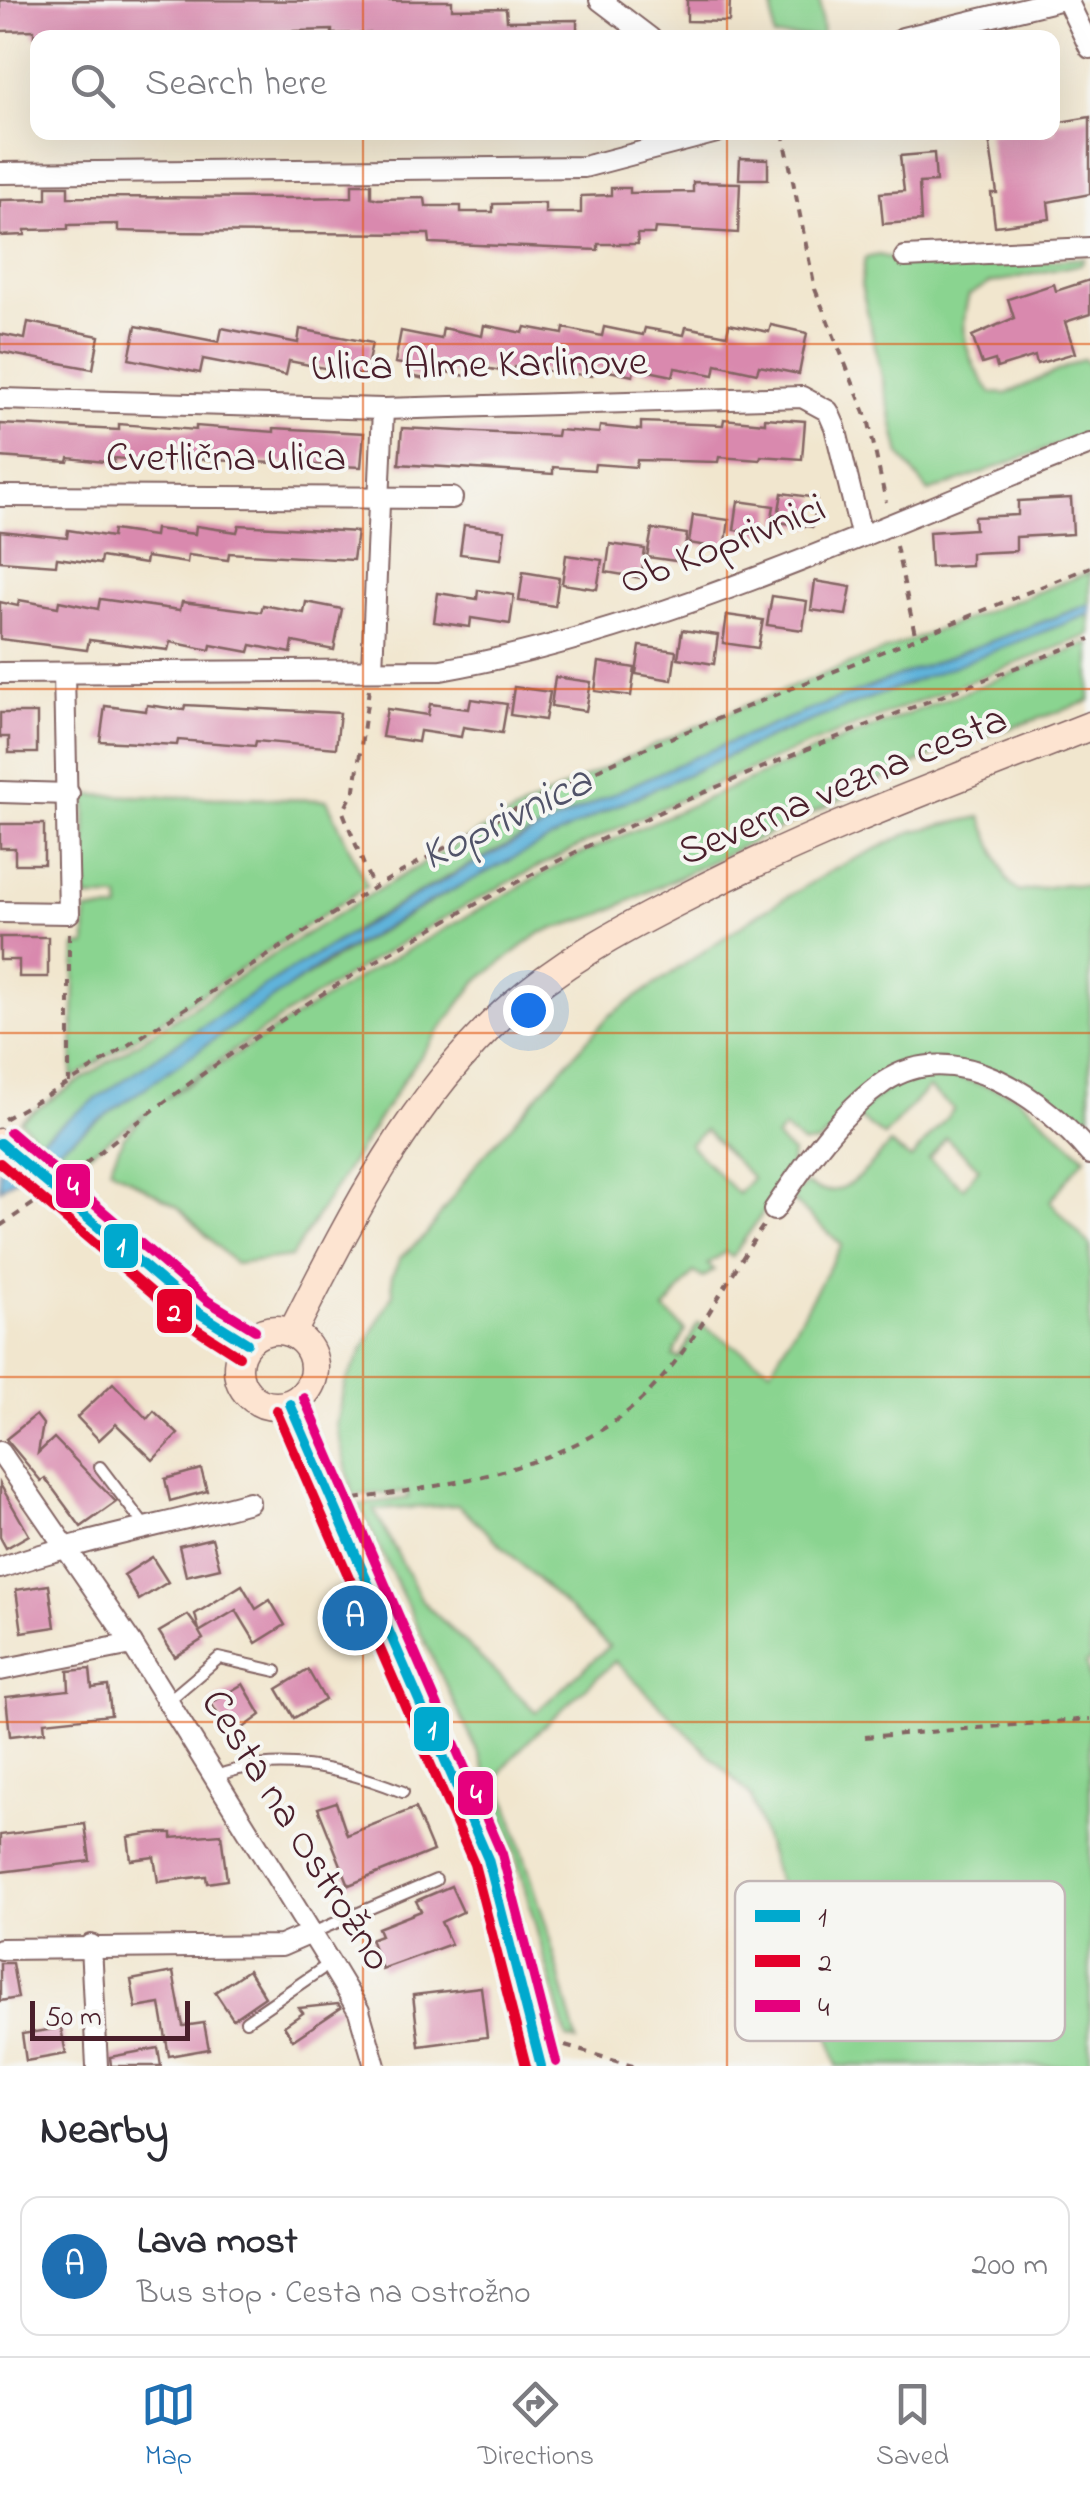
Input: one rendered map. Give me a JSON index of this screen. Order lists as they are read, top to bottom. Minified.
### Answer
{"streets":{"street":["Ulica Alme Karlinove","Cvetlična ulica","Ob Koprivnici","Severna vezna cesta","Cesta na Ostrožno"]},"crossings":[["Ulica Alme Karlinove","Ob Koprivnici"]],"water":["Koprivnica"],"lines":["transit line 4","transit line 1","transit line 2"],"legend":["1","2","4"],"scale_bar":"50 m","page":{"search":"Search here","pins":"A","scale":"50 m","heading":"Nearby","list":[{"mark":"A","name":"Lava most","note":"Bus stop · Cesta na Ostrožno","value":"200 m"}],"nav":["Map","Directions","Saved"]}}
